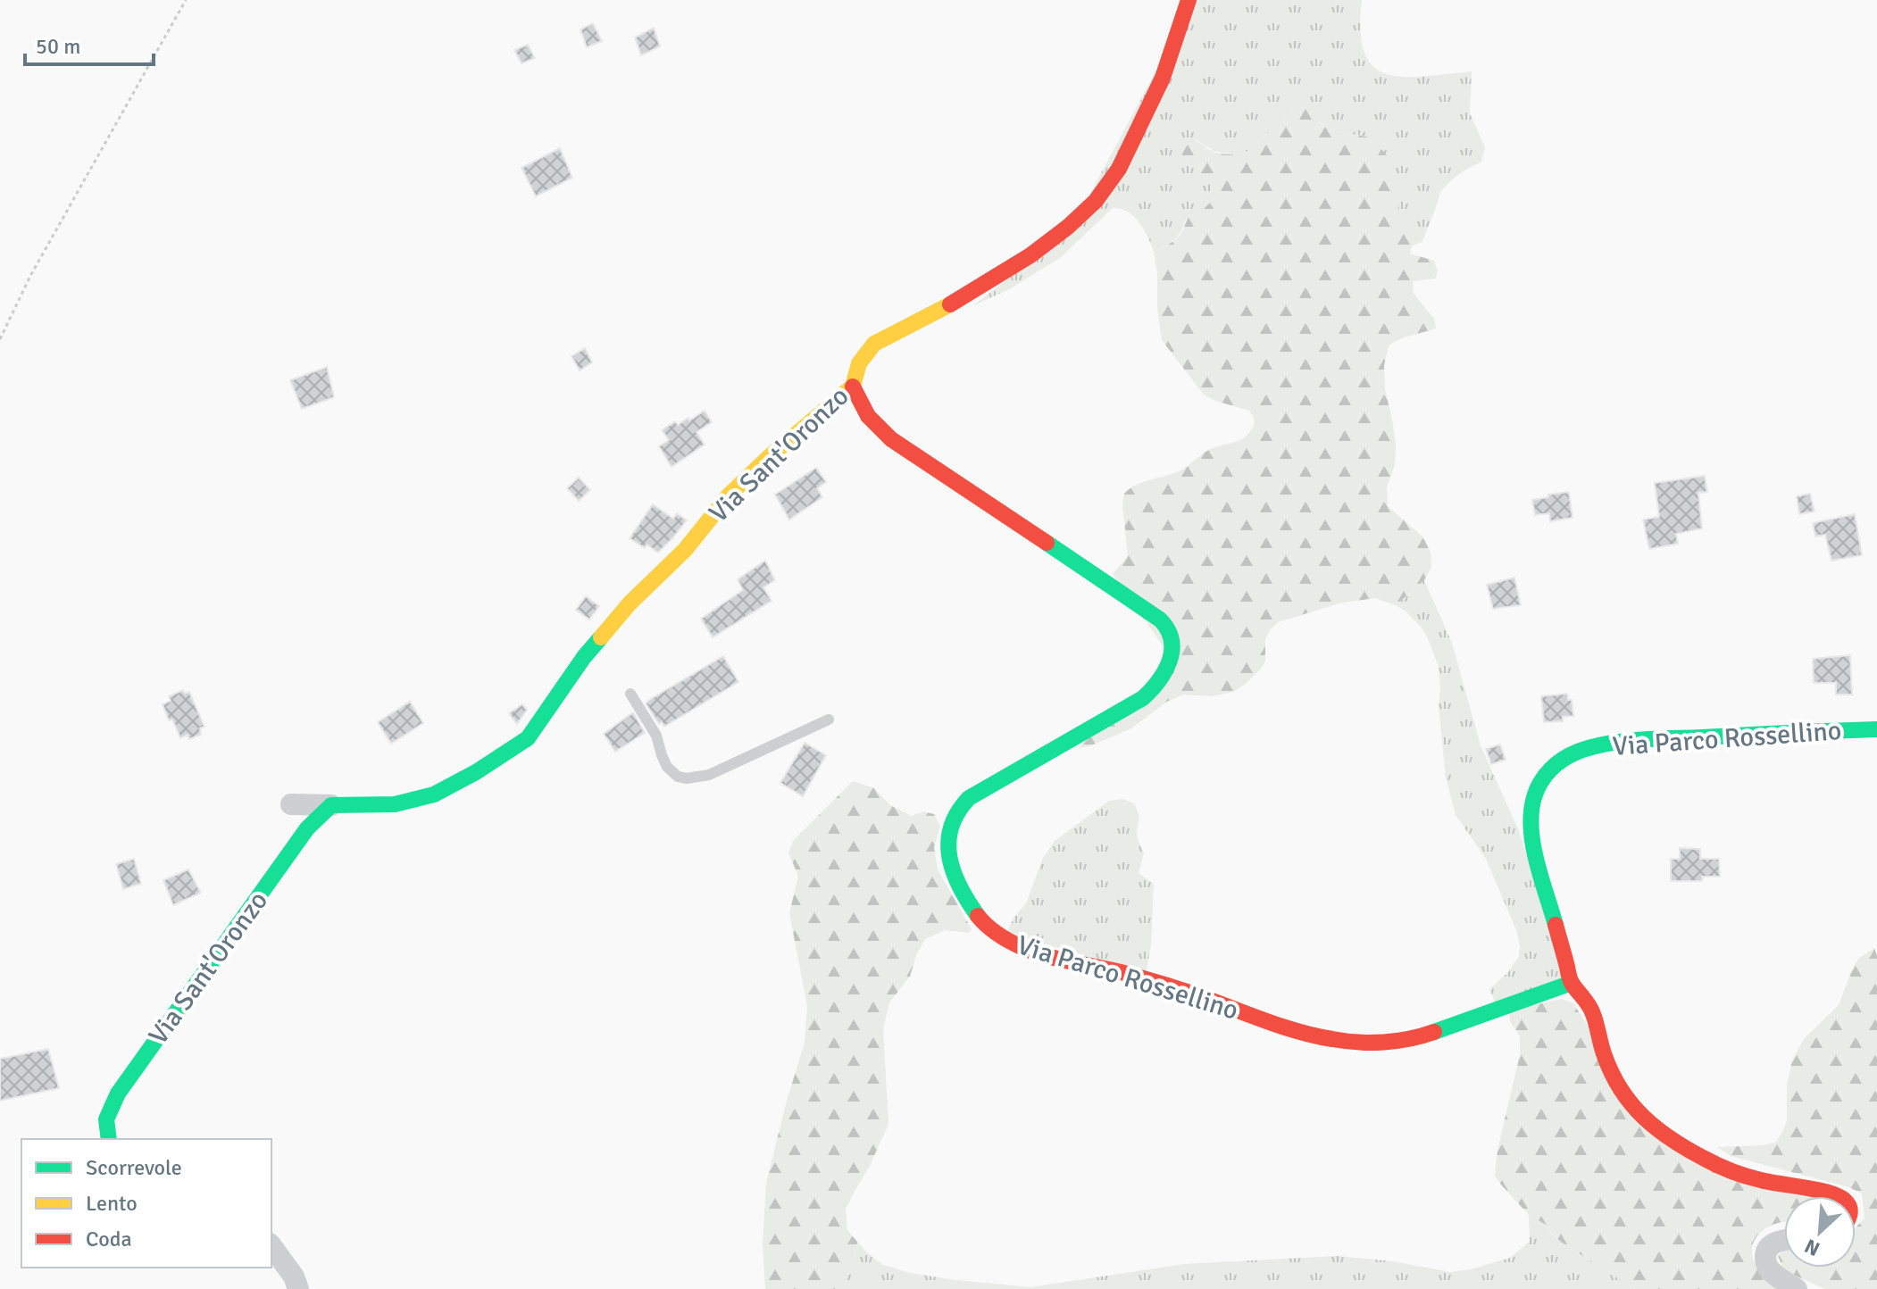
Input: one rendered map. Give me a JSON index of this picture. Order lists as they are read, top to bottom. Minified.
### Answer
{"streets":{"street":["Via Sant'Oronzo","Via Parco Rossellino"]},"crossings":[["Via Sant'Oronzo","Via Parco Rossellino"]],"legend":["Scorrevole","Lento","Coda"],"scale_bar":"50 m","north":"bottom left"}
